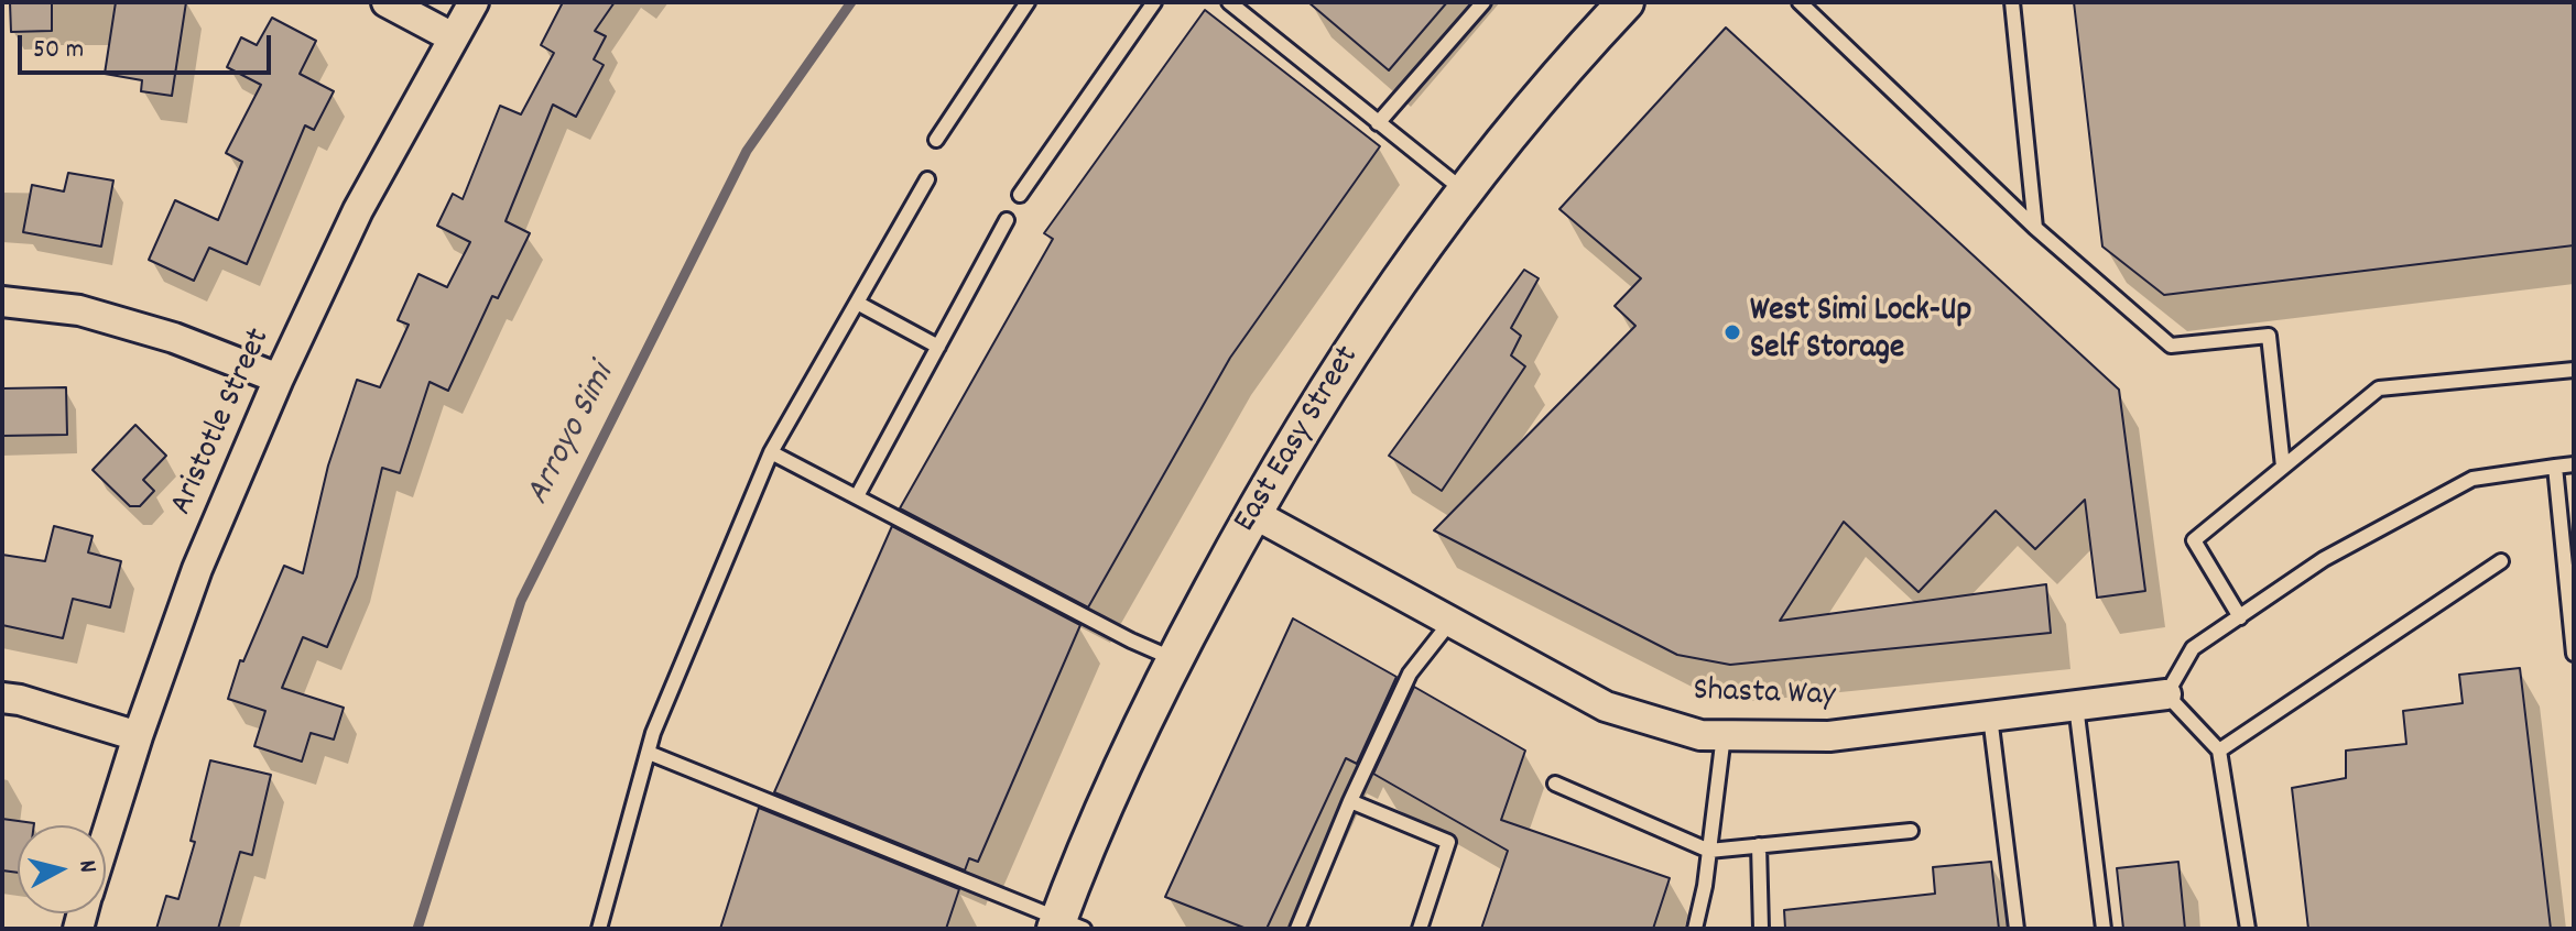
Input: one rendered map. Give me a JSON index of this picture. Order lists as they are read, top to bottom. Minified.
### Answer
{"streets":{"street":["Aristotle Street","East Easy Street","Shasta Way"]},"crossings":[["East Easy Street","Shasta Way"]],"water":["Arroyo Simi"],"places":["West Simi Lock-Up Self Storage"],"scale_bar":"50 m","north":"right"}
